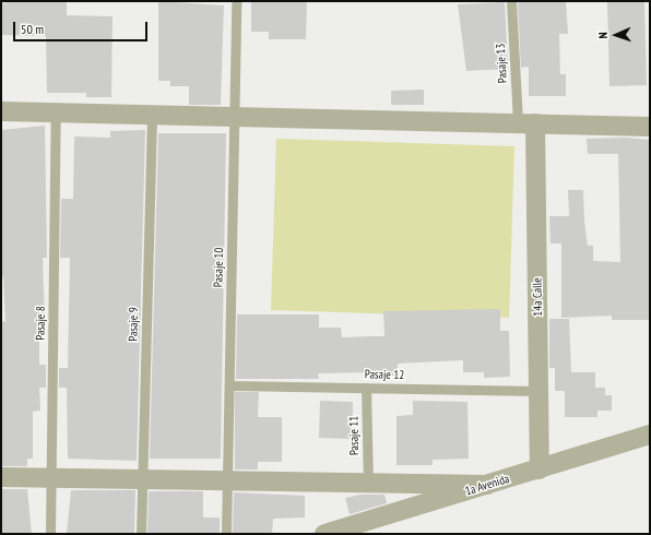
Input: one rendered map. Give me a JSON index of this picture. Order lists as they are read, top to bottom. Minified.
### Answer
{"streets":{"street":["14a Calle","1a Avenida"],"lane":["Pasaje 13","Pasaje 10","Pasaje 8","Pasaje 9","Pasaje 12","Pasaje 11"]},"crossings":[["Pasaje 13","14a Calle"],["Pasaje 10","Pasaje 12"],["14a Calle","Pasaje 12"],["14a Calle","1a Avenida"],["Pasaje 12","Pasaje 11"]],"scale_bar":"50 m","north":"left"}
